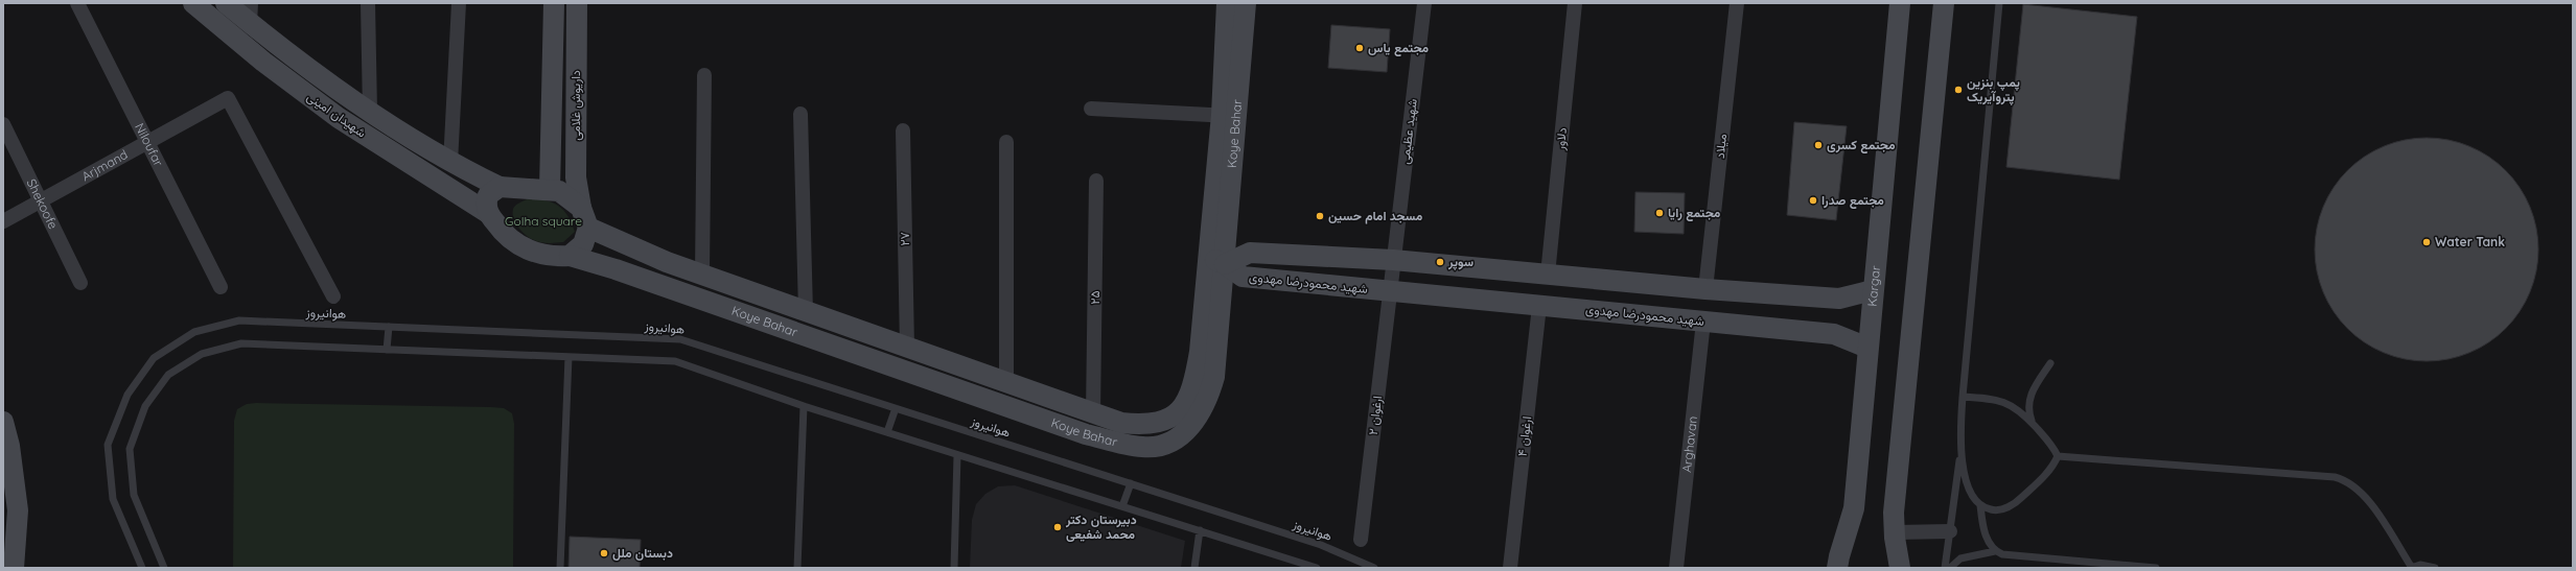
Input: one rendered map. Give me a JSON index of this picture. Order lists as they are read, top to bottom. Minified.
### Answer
{"streets":{"street":["داریوش غلامی","شهیدان امینی","شهید عظیمی","Koye Bahar","دلاور","Niloufar","میلاد","Arjmand","Shekoofe","۲۷","شهید محمودرضا مهدوی","Kargar","۲۵","ارغوان ۲","ارغوان ۴","Arghavan"],"lane":["هوانیروز"]},"crossings":[["داریوش غلامی","شهیدان امینی"],["داریوش غلامی","Koye Bahar"],["شهیدان امینی","Koye Bahar"],["شهید عظیمی","شهید محمودرضا مهدوی"],["شهید عظیمی","ارغوان ۲"],["Koye Bahar","۲۷"],["Koye Bahar","شهید محمودرضا مهدوی"],["Koye Bahar","۲۵"],["دلاور","شهید محمودرضا مهدوی"],["Niloufar","Arjmand"],["میلاد","شهید محمودرضا مهدوی"],["Arjmand","Shekoofe"],["شهید محمودرضا مهدوی","Kargar"],["شهید محمودرضا مهدوی","ارغوان ۲"],["شهید محمودرضا مهدوی","ارغوان ۴"],["شهید محمودرضا مهدوی","Arghavan"]],"parks":["Golha square"],"places":["مجتمع یاس","پمپ بنزین پتروآیریک","مجتمع کسری","مجتمع صدرا","مجتمع رایا","مسجد امام حسین","Water Tank","سوپر","دبیرستان دکتر محمد شفیعی","دبستان ملل"]}
